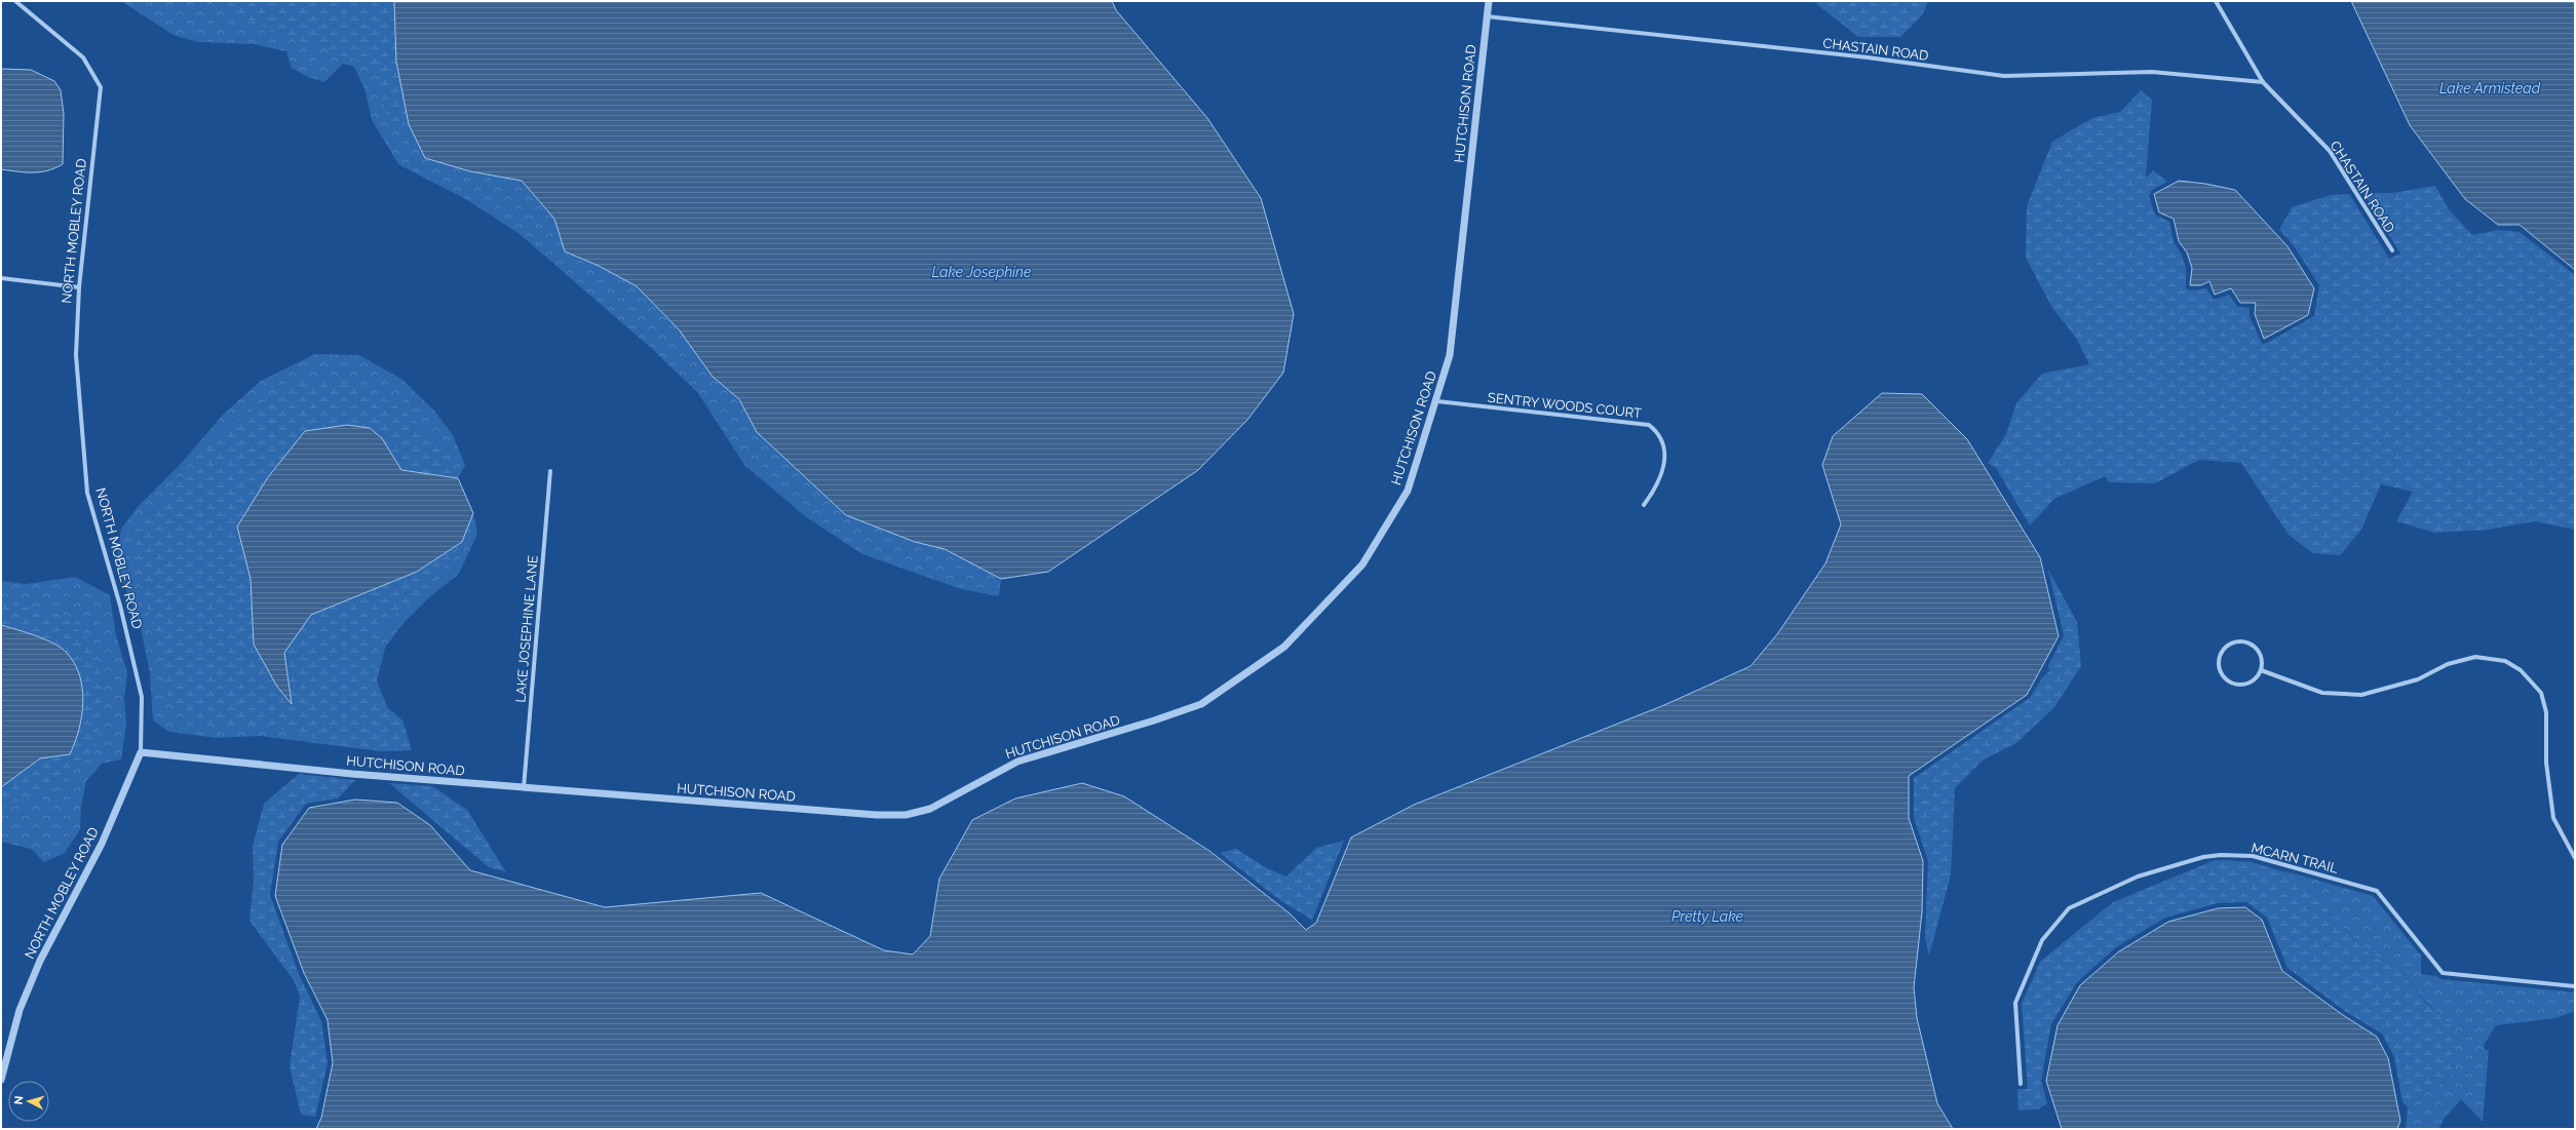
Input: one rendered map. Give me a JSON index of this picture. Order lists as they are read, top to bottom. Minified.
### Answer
{"streets":{"street":["CHASTAIN ROAD","HUTCHISON ROAD","NORTH MOBLEY ROAD","SENTRY WOODS COURT","LAKE JOSEPHINE LANE","MCARN TRAIL"]},"crossings":[["CHASTAIN ROAD","HUTCHISON ROAD"],["HUTCHISON ROAD","NORTH MOBLEY ROAD"],["HUTCHISON ROAD","SENTRY WOODS COURT"],["HUTCHISON ROAD","LAKE JOSEPHINE LANE"]],"water":["Lake Armistead","Lake Josephine","Pretty Lake"],"north":"left"}
